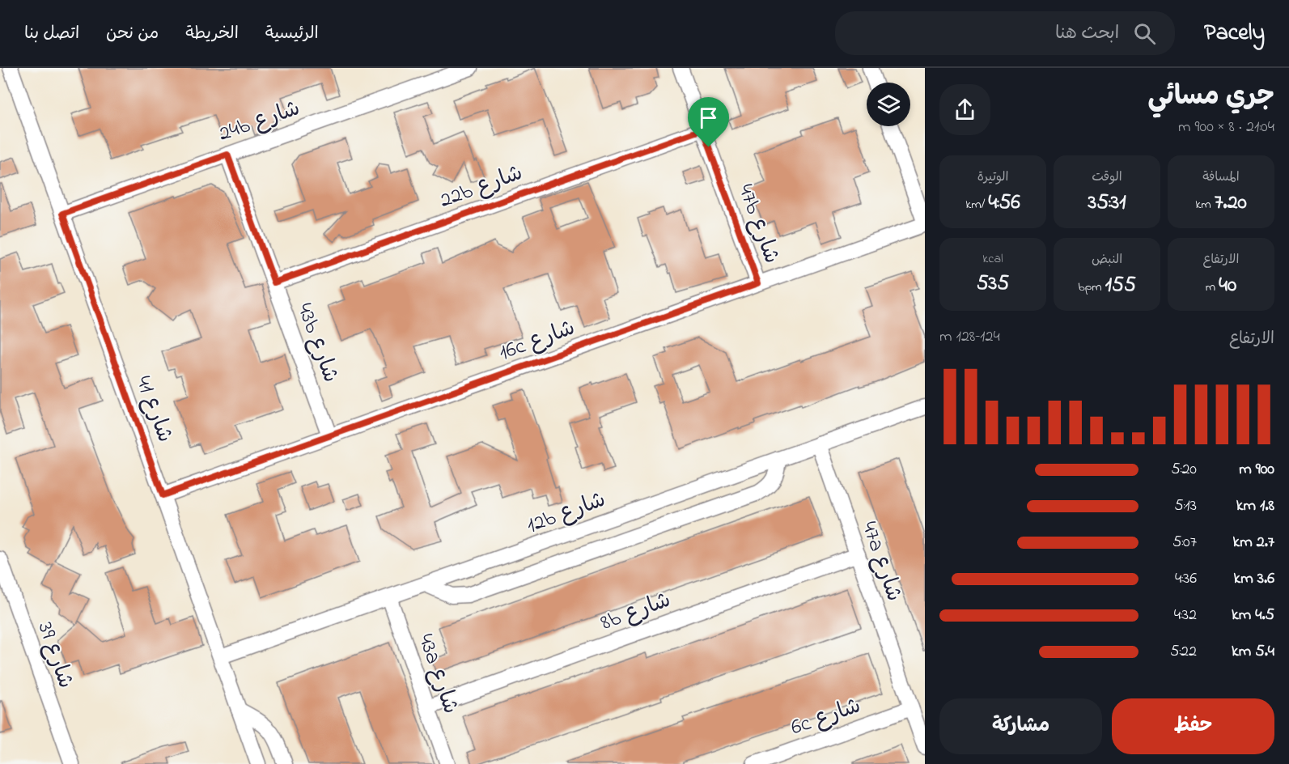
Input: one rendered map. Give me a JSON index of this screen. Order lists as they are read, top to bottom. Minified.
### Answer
{"streets":{"street":["24b شارع","22b شارع","47b شارع","16c شارع","43b شارع","شارع 41","12b شارع","47a شارع","8b شارع","شارع 39","43a شارع","6c شارع"]},"crossings":[["24b شارع","43b شارع"],["24b شارع","شارع 41"],["22b شارع","47b شارع"],["22b شارع","43b شارع"],["47b شارع","16c شارع"],["16c شارع","43b شارع"],["16c شارع","شارع 41"],["شارع 41","12b شارع"],["12b شارع","47a شارع"],["12b شارع","43a شارع"],["47a شارع","8b شارع"],["47a شارع","6c شارع"],["8b شارع","43a شارع"]],"page":{"header":"Pacely","search":"ابحث هنا","nav":["الرئيسية","الخريطة","من نحن","اتصل بنا"],"heading":["جري مسائي","21:04 · 8 × 900 m"],"stats":[["المسافة","7.20 km"],["الوقت","35:31"],["الوتيرة","4:56 /km"],["الارتفاع","40 m"],["النبض","155 bpm"],["kcal","535"]],"chart":["الارتفاع","124–128 m"],"list":[{"name":"900 m","note":"5:20"},{"name":"1.8 km","note":"5:13"},{"name":"2.7 km","note":"5:07"},{"name":"3.6 km","note":"4:36"},{"name":"4.5 km","note":"4:32"},{"name":"5.4 km","note":"5:22"}],"buttons":["حفظ","مشاركة"]}}
